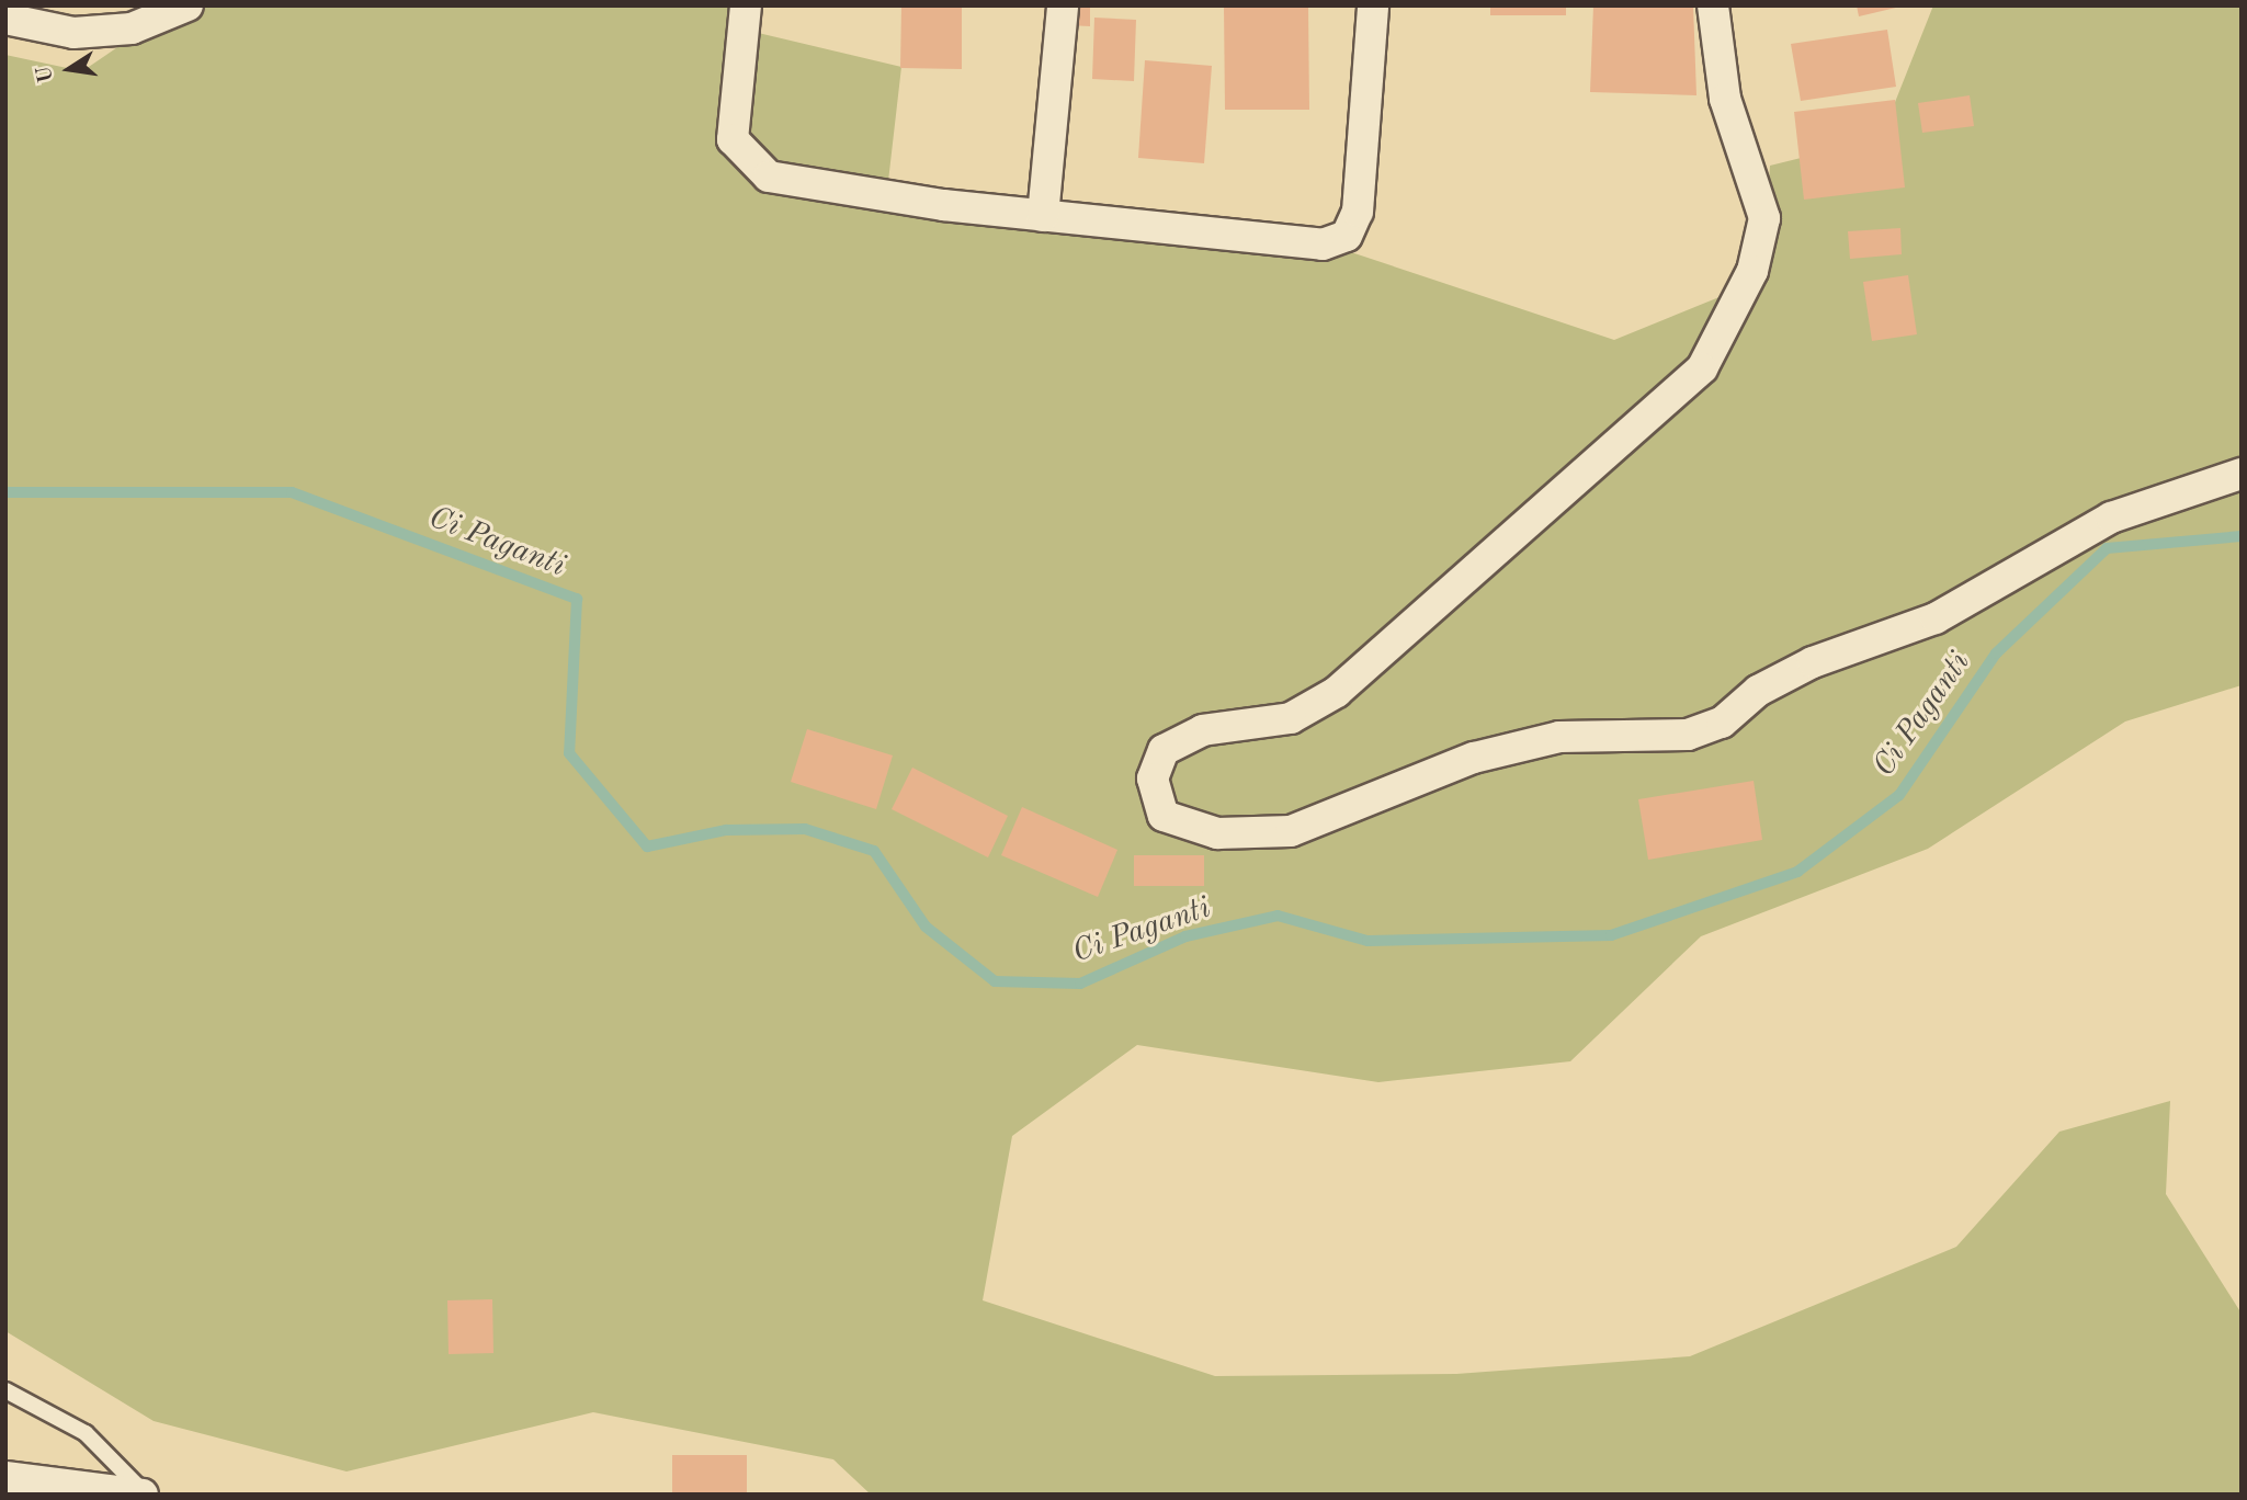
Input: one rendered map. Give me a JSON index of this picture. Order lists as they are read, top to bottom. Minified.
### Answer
{"water":["Ci Paganti"],"north":"left"}
